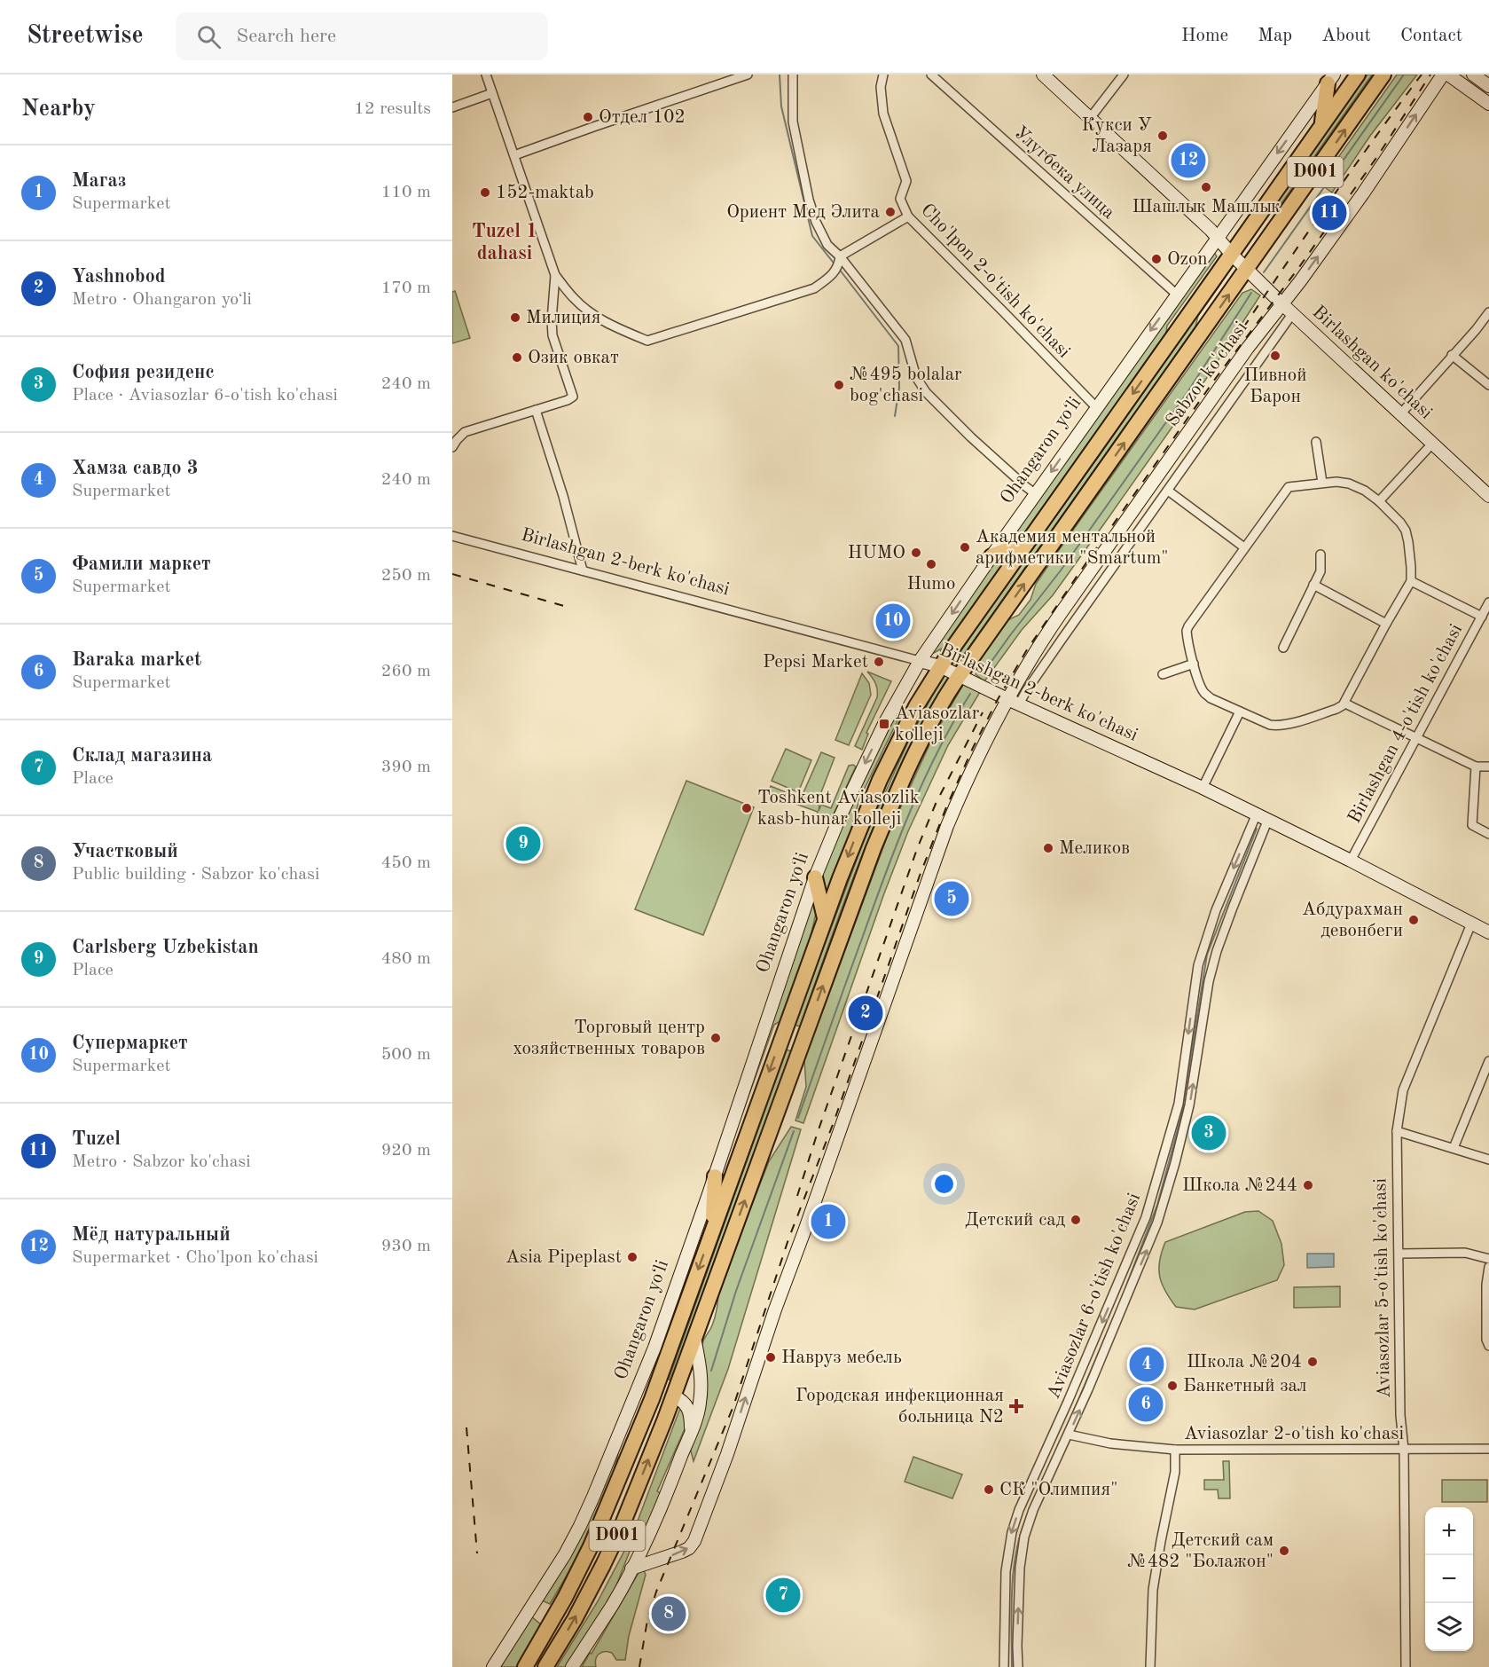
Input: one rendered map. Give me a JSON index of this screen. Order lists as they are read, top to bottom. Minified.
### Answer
{"streets":{"highway":["D001","Ohangaron yoʻli"],"main road":["Birlashgan ko'chasi","Sabzor ko'chasi","Birlashgan 2-berk ko'chasi"],"street":["Улугбека улица","Cho'lpon 2-o'tish ko'chasi","Birlashgan 4-o'tish ko'chasi","Aviasozlar 5-o'tish ko'chasi","Aviasozlar 6-o'tish ko'chasi","Aviasozlar 2-o'tish ko'chasi"]},"crossings":[["D001","Birlashgan ko'chasi"],["D001","Birlashgan 2-berk ko'chasi"],["Улугбека улица","Ohangaron yoʻli"],["Cho'lpon 2-o'tish ko'chasi","Ohangaron yoʻli"],["Birlashgan ko'chasi","Sabzor ko'chasi"],["Birlashgan ko'chasi","Ohangaron yoʻli"],["Sabzor ko'chasi","Birlashgan 2-berk ko'chasi"],["Ohangaron yoʻli","Birlashgan 2-berk ko'chasi"],["Birlashgan 2-berk ko'chasi","Birlashgan 4-o'tish ko'chasi"],["Birlashgan 2-berk ko'chasi","Aviasozlar 5-o'tish ko'chasi"],["Birlashgan 2-berk ko'chasi","Aviasozlar 6-o'tish ko'chasi"],["Aviasozlar 5-o'tish ko'chasi","Aviasozlar 2-o'tish ko'chasi"],["Aviasozlar 6-o'tish ko'chasi","Aviasozlar 2-o'tish ko'chasi"]],"one_way":["Sabzor ko'chasi","Ohangaron yoʻli"],"districts":["Tuzel 1 dahasi"],"places":{"other":["Отдел 102","Кукси У Лазаря","Шашлык Машлык","152-maktab","Ориент Мед Элита","Ozon","Милиция","Пивной Барон","Озик овкат","№495 bolalar bog'chasi","Академия ментальной арифметики \"Smartum\"","HUMO","Humo","Pepsi Market","Toshkent Aviasozlik kasb-hunar kolleji","Меликов","Абдурахман девонбеги","Торговый центр хозяйственных товаров","Школа №244","Детский сад","Asia Pipeplast","Навруз мебель","Школа №204","Банкетный зал","СК \"Олимпия\"","Детский сам №482 \"Болажон\""],"transit":["Aviasozlar kolleji"],"health":["Городская инфекционная больница N2"]},"page":{"header":"Streetwise","search":"Search here","nav":["Home","Map","About","Contact"],"heading":["Nearby","12 results"],"pins":["12","11","10","9","5","2","3","1","4","6","7","8"],"list":[{"mark":"1","name":"Магаз","note":"Supermarket","value":"110 m"},{"mark":"2","name":"Yashnobod","note":"Metro · Ohangaron yoʻli","value":"170 m"},{"mark":"3","name":"София резиденс","note":"Place · Aviasozlar 6-o'tish ko'chasi","value":"240 m"},{"mark":"4","name":"Хамза савдо 3","note":"Supermarket","value":"240 m"},{"mark":"5","name":"Фамили маркет","note":"Supermarket","value":"250 m"},{"mark":"6","name":"Baraka market","note":"Supermarket","value":"260 m"},{"mark":"7","name":"Склад магазина","note":"Place","value":"390 m"},{"mark":"8","name":"Участковый","note":"Public building · Sabzor ko'chasi","value":"450 m"},{"mark":"9","name":"Carlsberg Uzbekistan","note":"Place","value":"480 m"},{"mark":"10","name":"Супермаркет","note":"Supermarket","value":"500 m"},{"mark":"11","name":"Tuzel","note":"Metro · Sabzor ko'chasi","value":"920 m"},{"mark":"12","name":"Мёд натуральный","note":"Supermarket · Cho'lpon ko'chasi","value":"930 m"}],"map_buttons":["+","−"]}}
